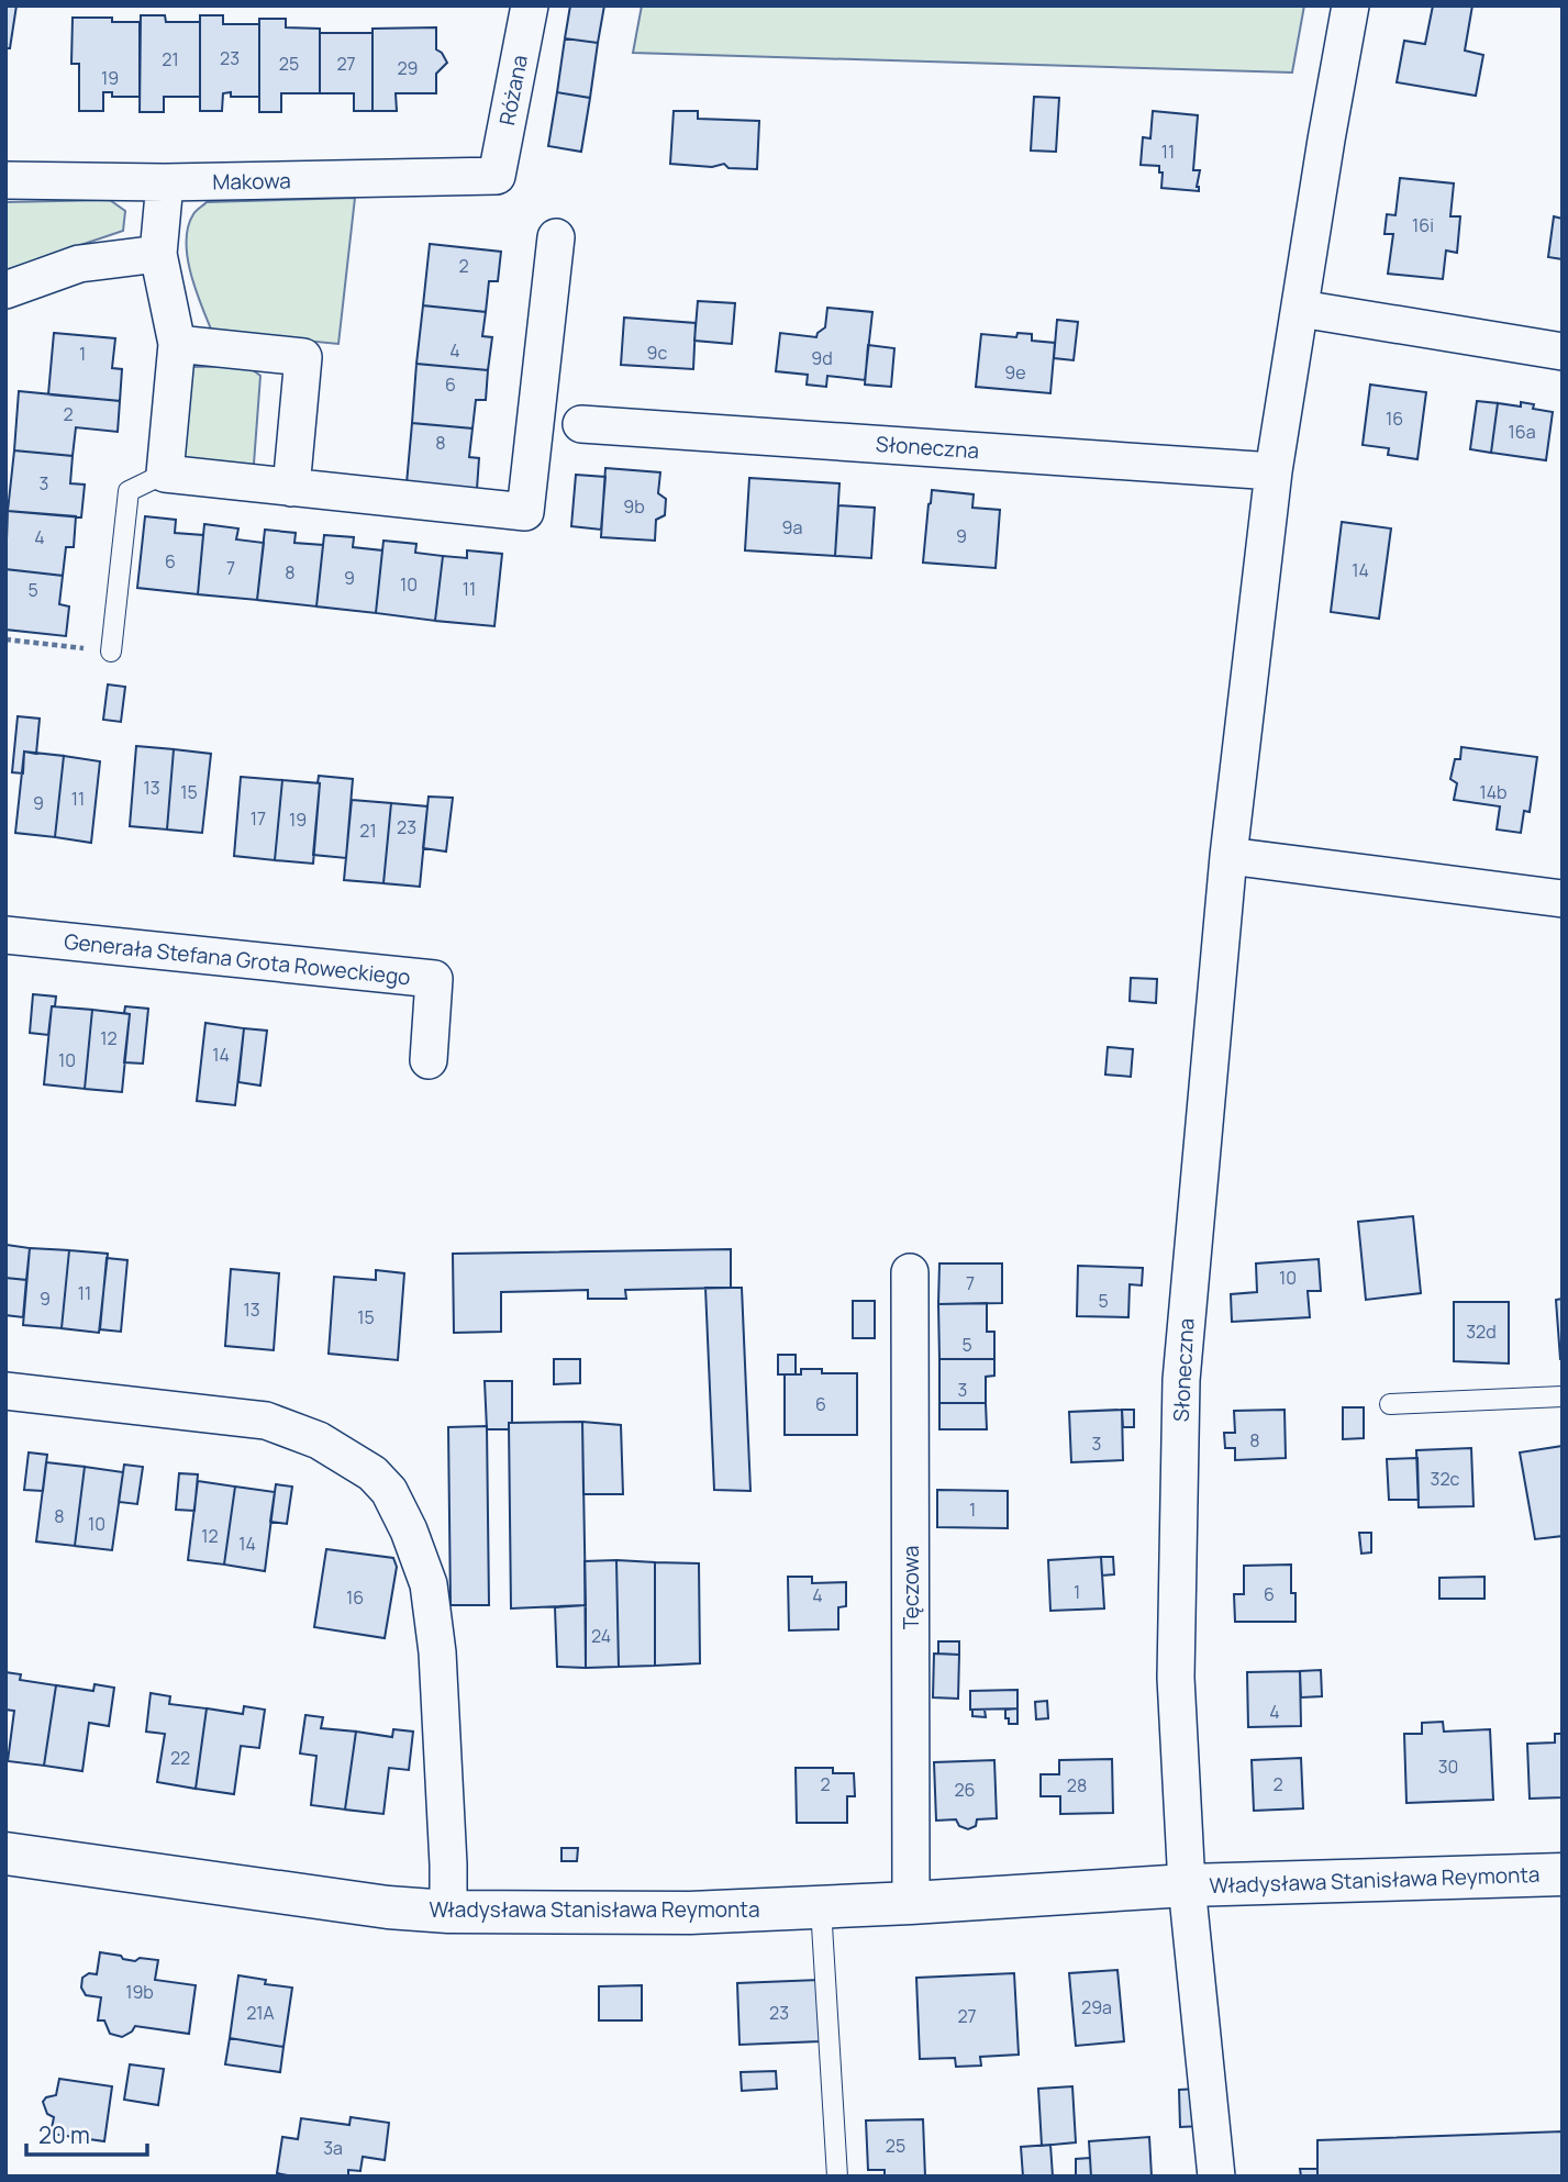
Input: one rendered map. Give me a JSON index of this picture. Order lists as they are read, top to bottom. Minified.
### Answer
{"streets":{"street":["Różana","Makowa","Słoneczna","Generała Stefana Grota Roweckiego","Tęczowa","Władysława Stanisława Reymonta"]},"crossings":[["Różana","Makowa"],["Słoneczna","Władysława Stanisława Reymonta"],["Tęczowa","Władysława Stanisława Reymonta"]],"house_numbers":["23","21","25","27","29","19","11","16i","2","4","9c","1","9d","9e","6","2","16","16a","8","3","9b","9a","9","4","6","7","14","8","9","10","11","5","13","15","14b","11","9","17","19","23","21","12","14","10","10","7","11","9","5","13","15","32d","5","3","6","8","3","32c","1","8","10","12","14","1","6","4","16","24","4","22","30","2","2","28","26","19b","29a","21A","23","27","25","3a"],"scale_bar":"20 m"}
